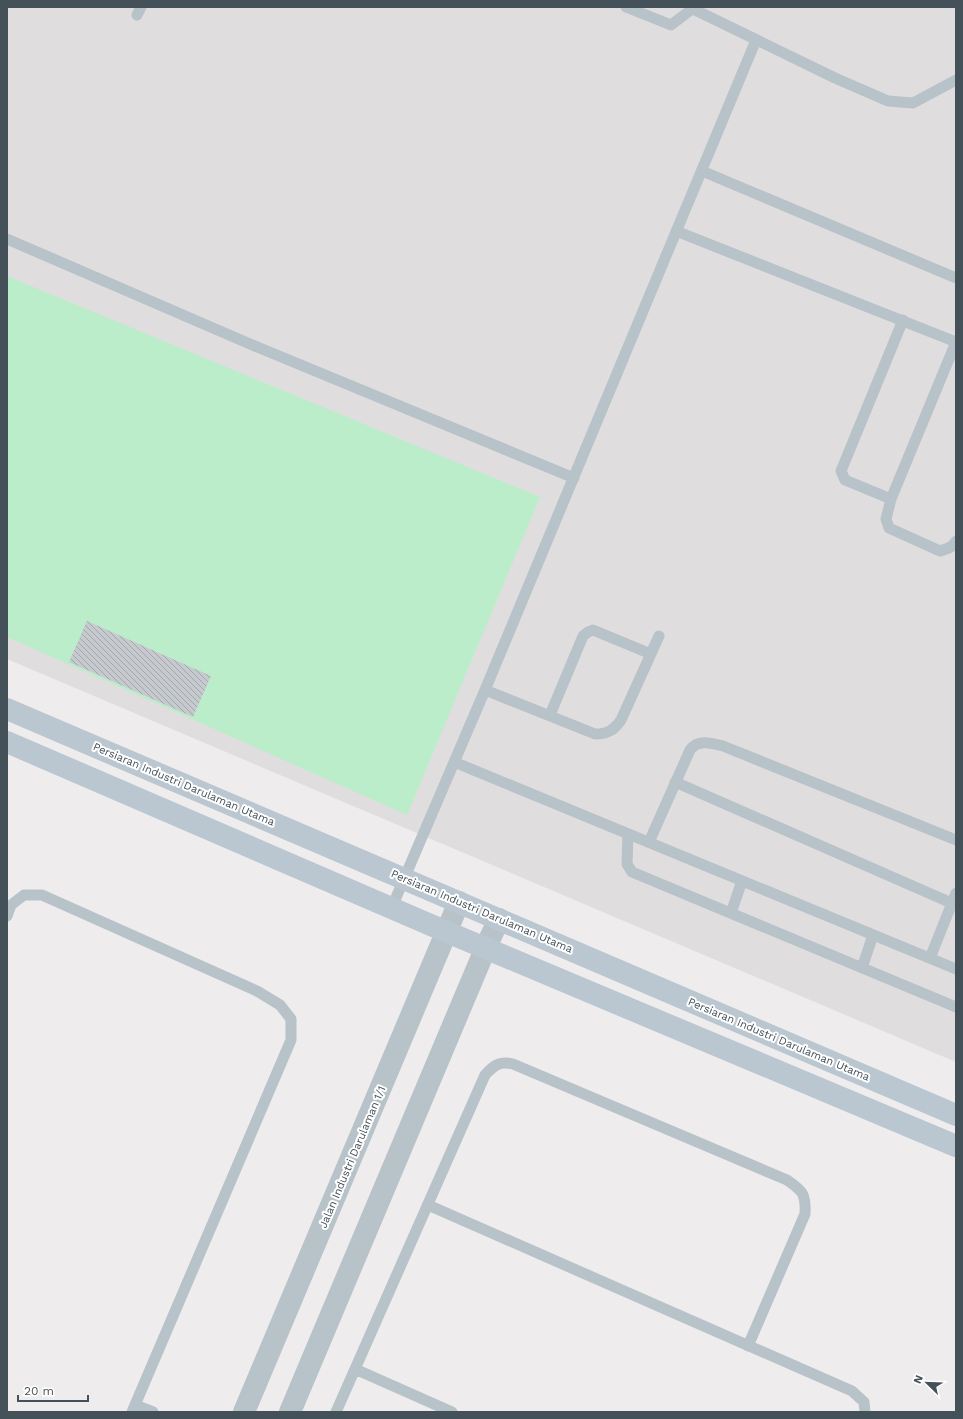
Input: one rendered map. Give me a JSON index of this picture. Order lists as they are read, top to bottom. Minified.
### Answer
{"streets":{"street":["Persiaran Industri Darulaman Utama","Jalan Industri Darulaman 1/1"]},"crossings":[["Persiaran Industri Darulaman Utama","Jalan Industri Darulaman 1/1"]],"scale_bar":"20 m","north":"top left"}
